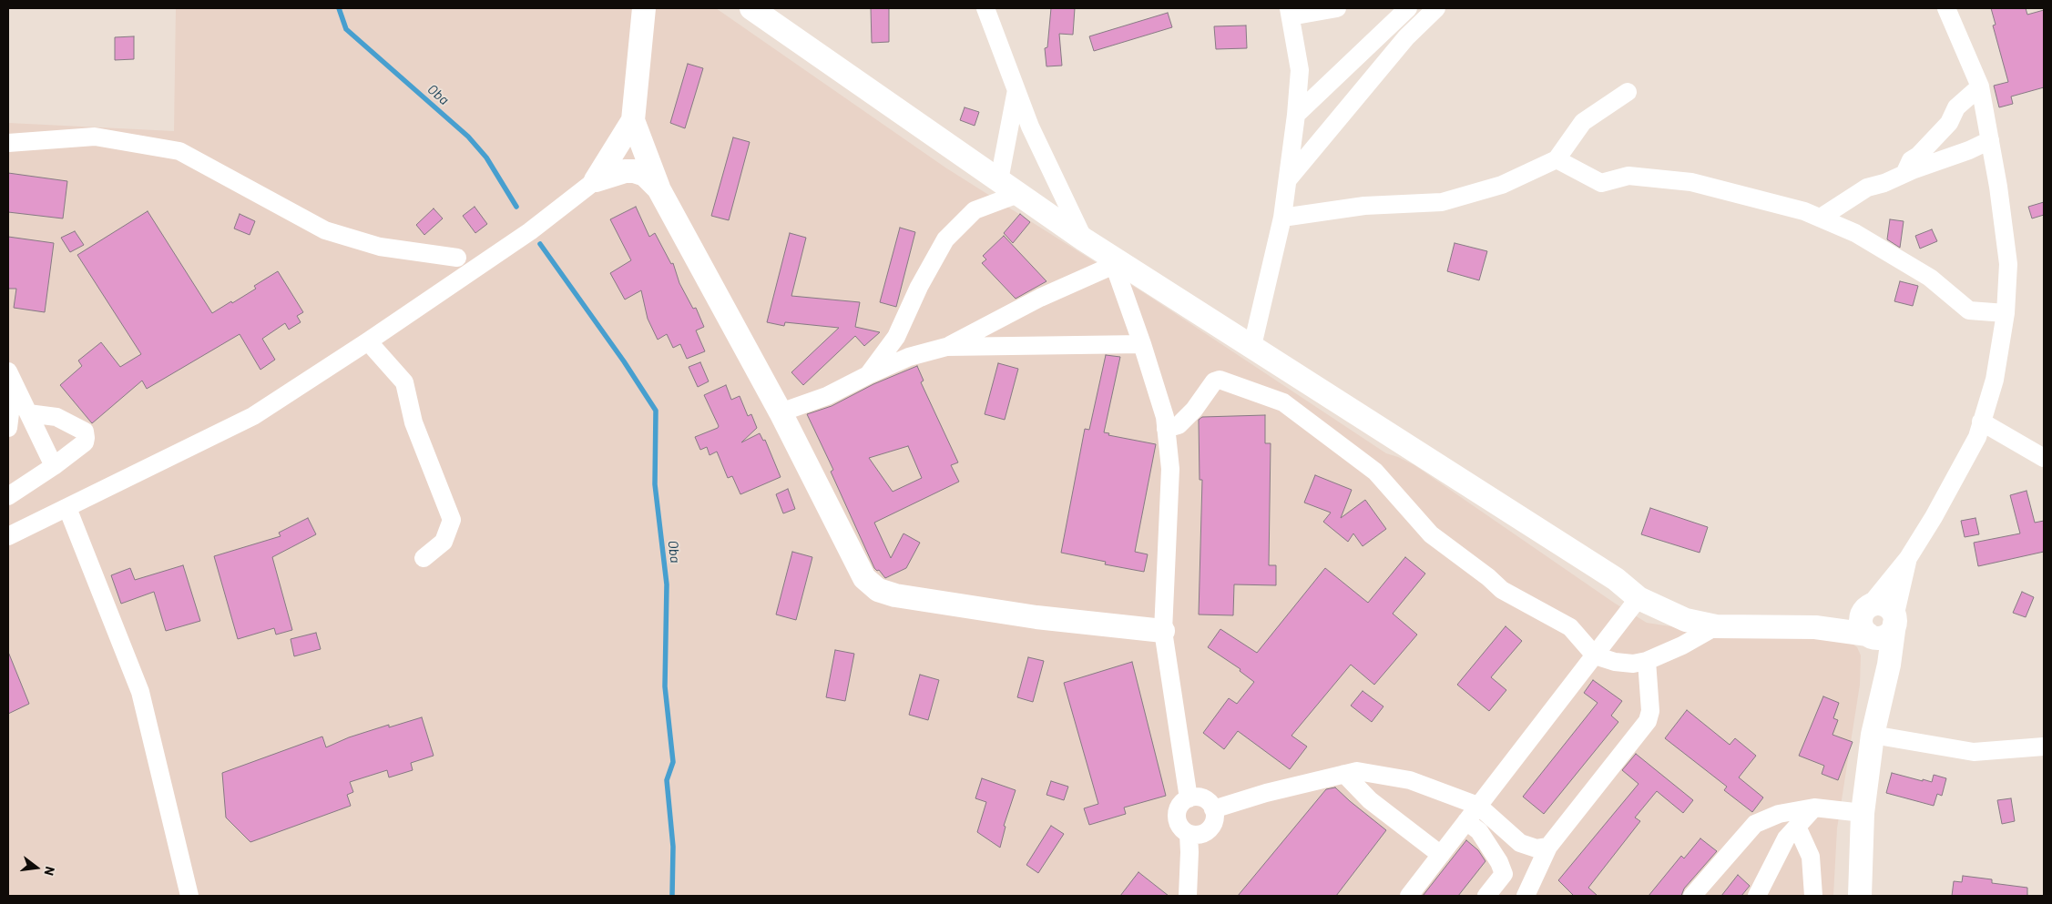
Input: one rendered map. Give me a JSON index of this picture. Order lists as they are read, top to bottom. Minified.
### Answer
{"water":["Oba"],"north":"right"}
